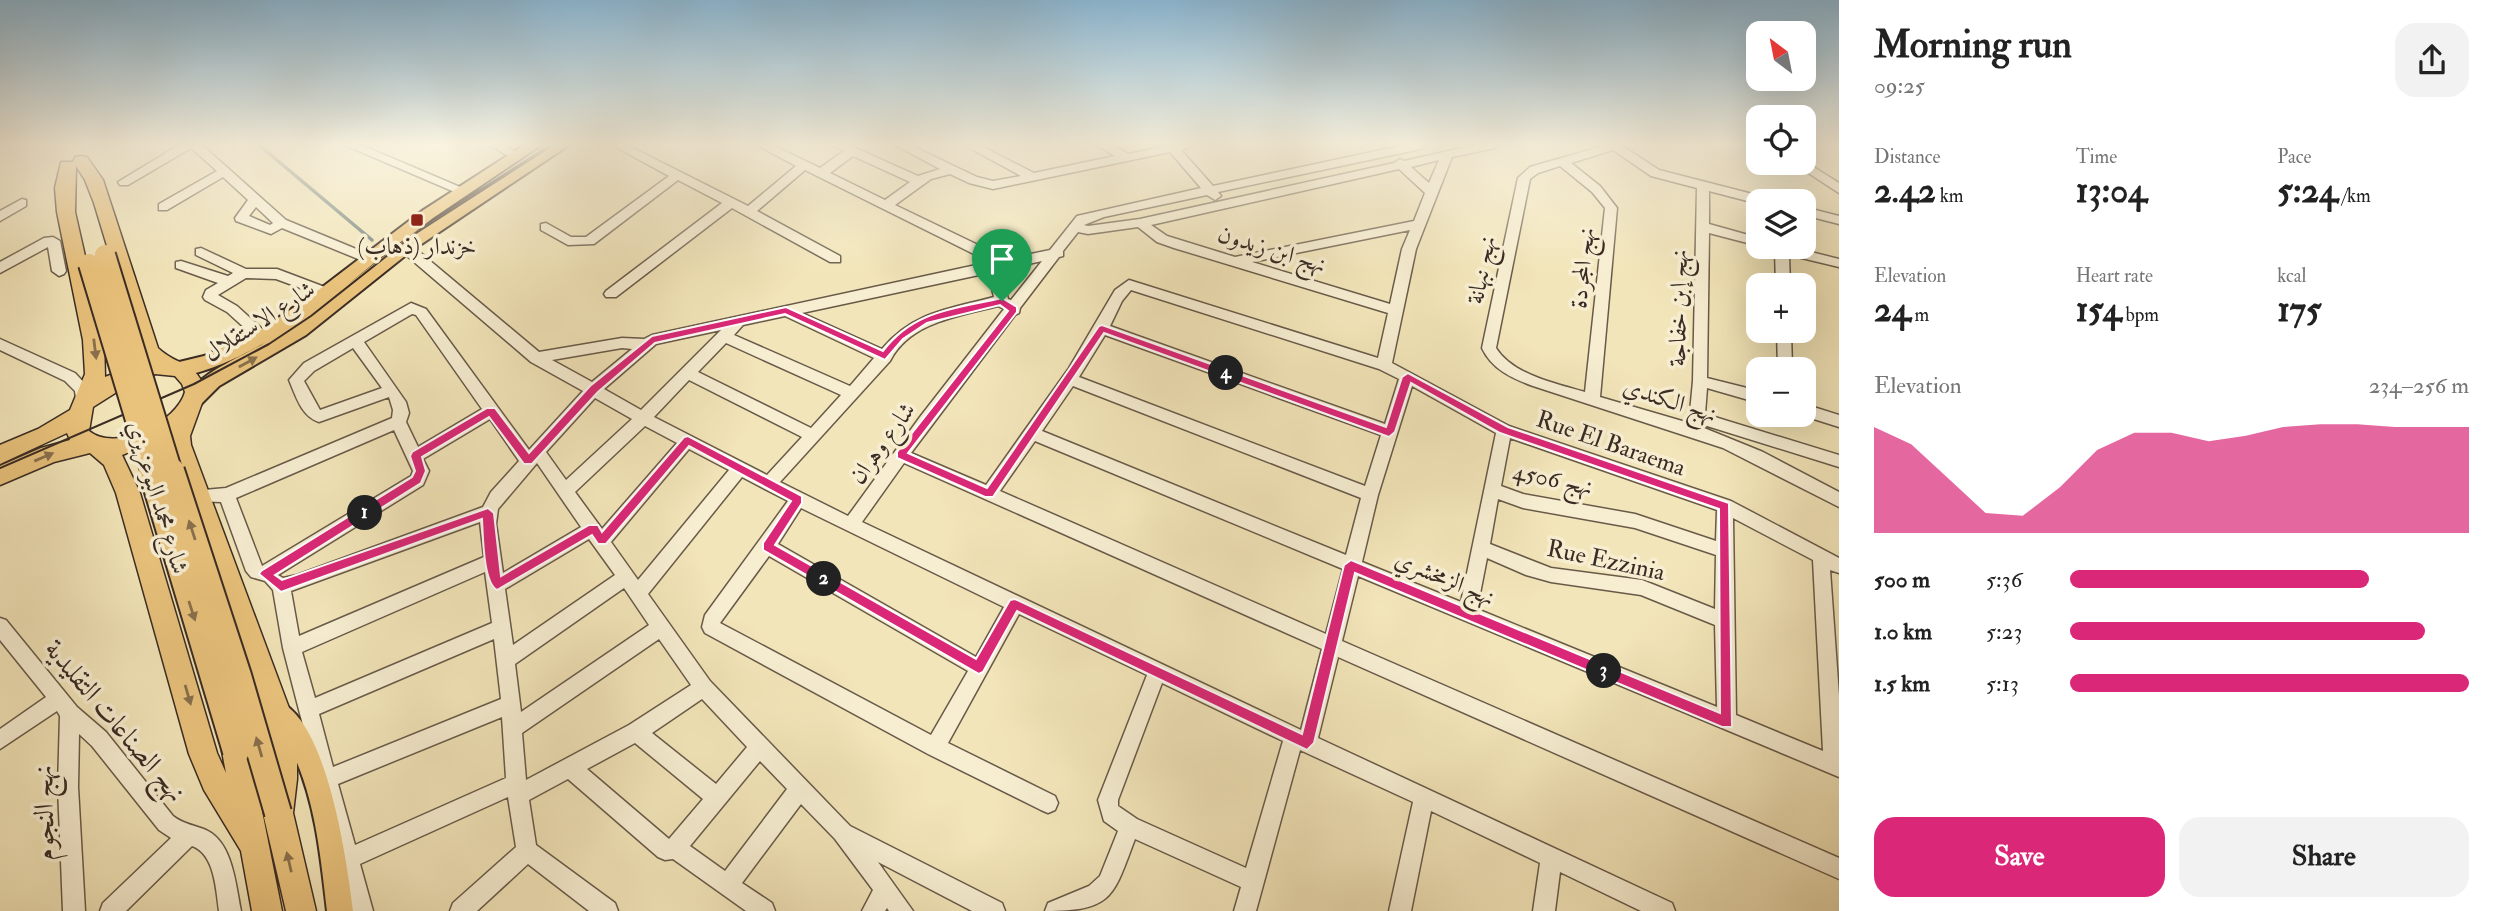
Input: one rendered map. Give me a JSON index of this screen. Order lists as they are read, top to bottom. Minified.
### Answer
{"streets":{"highway":["شارع محمد البوعزيزي"],"main road":["شارع الاستقلال"],"street":["نهج ابن زيدون","نهج المجردة","نهج نبهانة","نهج إبن خفاجة","نهج الكندي","شارع وهران","Rue El Baraema","نهج 4506","Rue Ezzinia","نهج الزمخشري","نهج الصناعات التقليدية","نهج النجوم"]},"crossings":[["نهج المجردة","نهج الكندي"],["نهج نبهانة","نهج الكندي"],["نهج إبن خفاجة","نهج الكندي"],["شارع الاستقلال","شارع محمد البوعزيزي"],["نهج الصناعات التقليدية","نهج النجوم"]],"places":{"transit":["خزندار (ذهاب)"]},"north":"top left","page":{"heading":["Morning run","09:25"],"map_buttons":["+","−"],"stats":[["Distance","2.42 km"],["Time","13:04"],["Pace","5:24 /km"],["Elevation","24 m"],["Heart rate","154 bpm"],["kcal","175"]],"pins":["4","1","2","3"],"chart":["Elevation","234–256 m"],"list":[{"name":"500 m","note":"5:36"},{"name":"1.0 km","note":"5:23"},{"name":"1.5 km","note":"5:13"}],"buttons":["Save","Share"]}}
